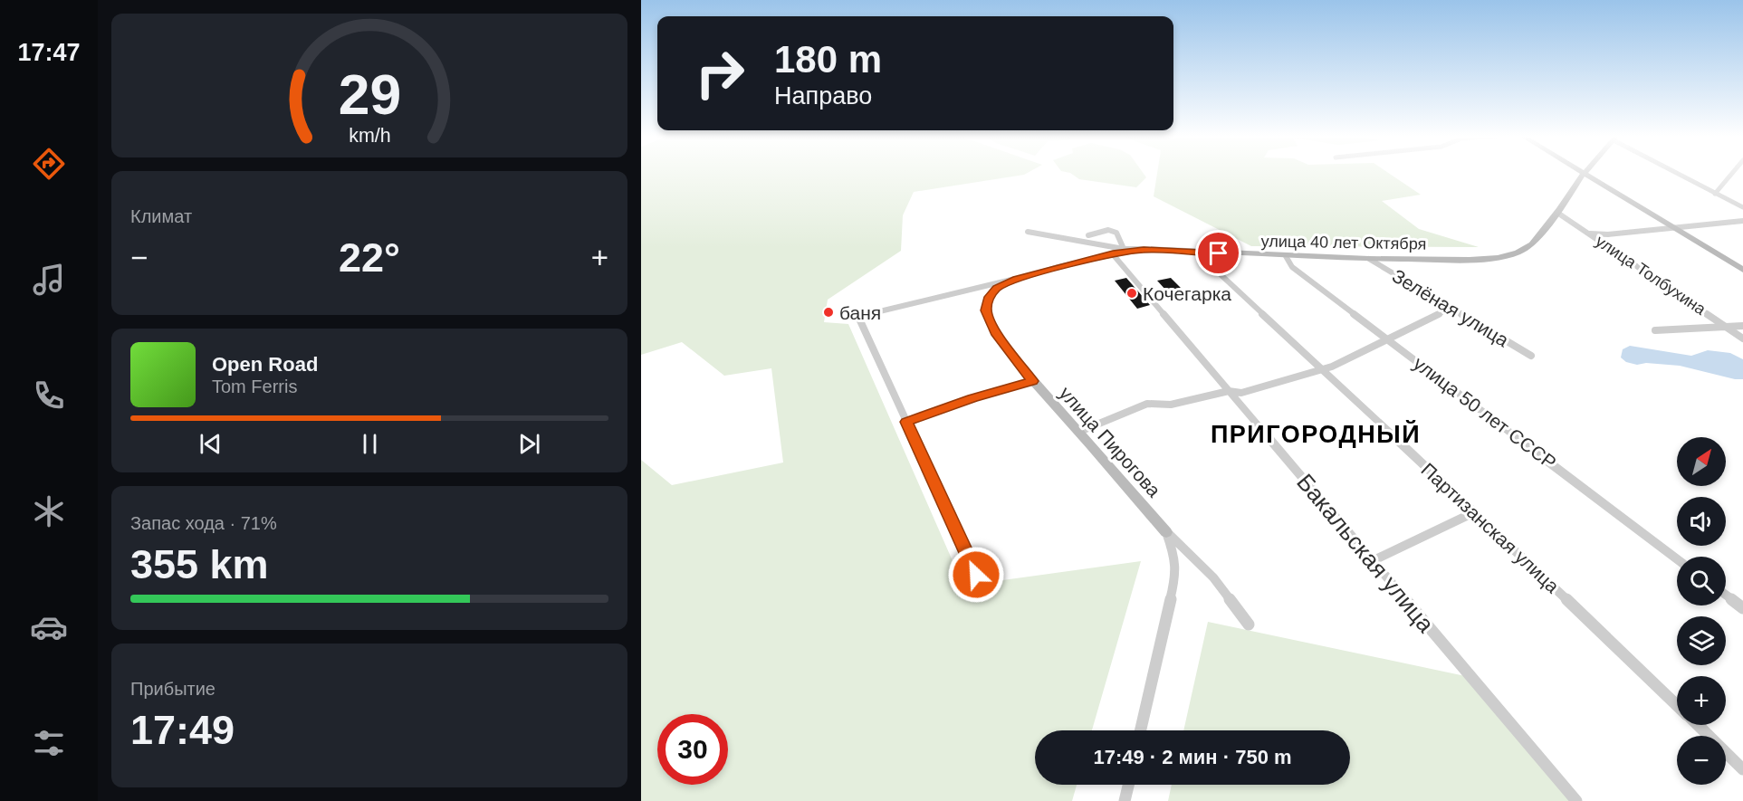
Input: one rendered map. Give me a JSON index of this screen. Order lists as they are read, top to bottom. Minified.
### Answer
{"streets":{"street":["улица 40 лет Октября","улица Толбухина","Зелёная улица","улица 50 лет СССР","улица Пирогова","Партизанская улица","Бакальская улица"]},"crossings":[["улица 40 лет Октября","улица Толбухина"],["улица 40 лет Октября","Зелёная улица"],["улица 40 лет Октября","улица 50 лет СССР"],["улица 40 лет Октября","улица Пирогова"],["улица 40 лет Октября","Партизанская улица"],["улица 40 лет Октября","Бакальская улица"]],"districts":["ПРИГОРОДНЫЙ"],"places":["Кочегарка","баня"],"north":"top right","page":{"tabs":"17:47","turn":["180 m","Направо"],"tile":["Климат",["Запас хода · 71%","355 km"],["Прибытие","17:49"]],"heat":["−","22°","+"],"song":["Open Road","Tom Ferris"],"map_buttons":["+","−"],"limit":"30","trip":"17:49 · 2 мин · 750 m","gauge":["29","km/h"]}}
